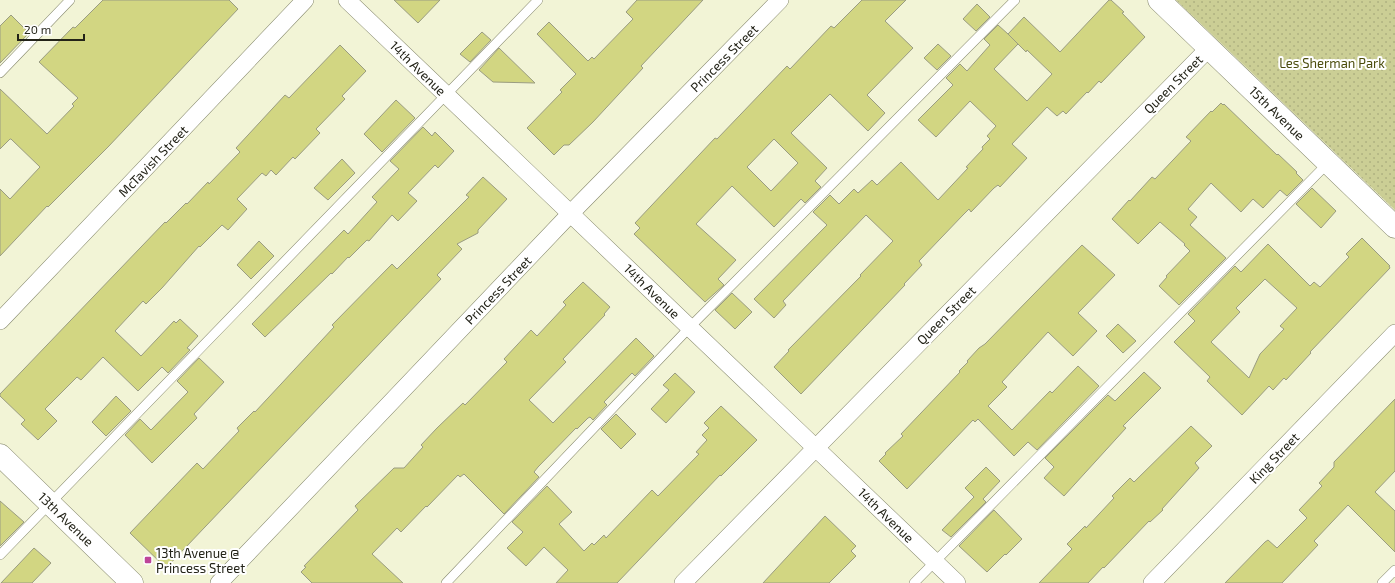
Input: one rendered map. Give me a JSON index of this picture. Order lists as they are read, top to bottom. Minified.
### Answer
{"streets":{"street":["Princess Street","14th Avenue","Queen Street","15th Avenue","McTavish Street","King Street","13th Avenue"]},"crossings":[["Princess Street","14th Avenue"],["14th Avenue","Queen Street"],["Queen Street","15th Avenue"]],"parks":["Les Sherman Park"],"places":{"transit":["13th Avenue @ Princess Street"]},"scale_bar":"20 m"}
